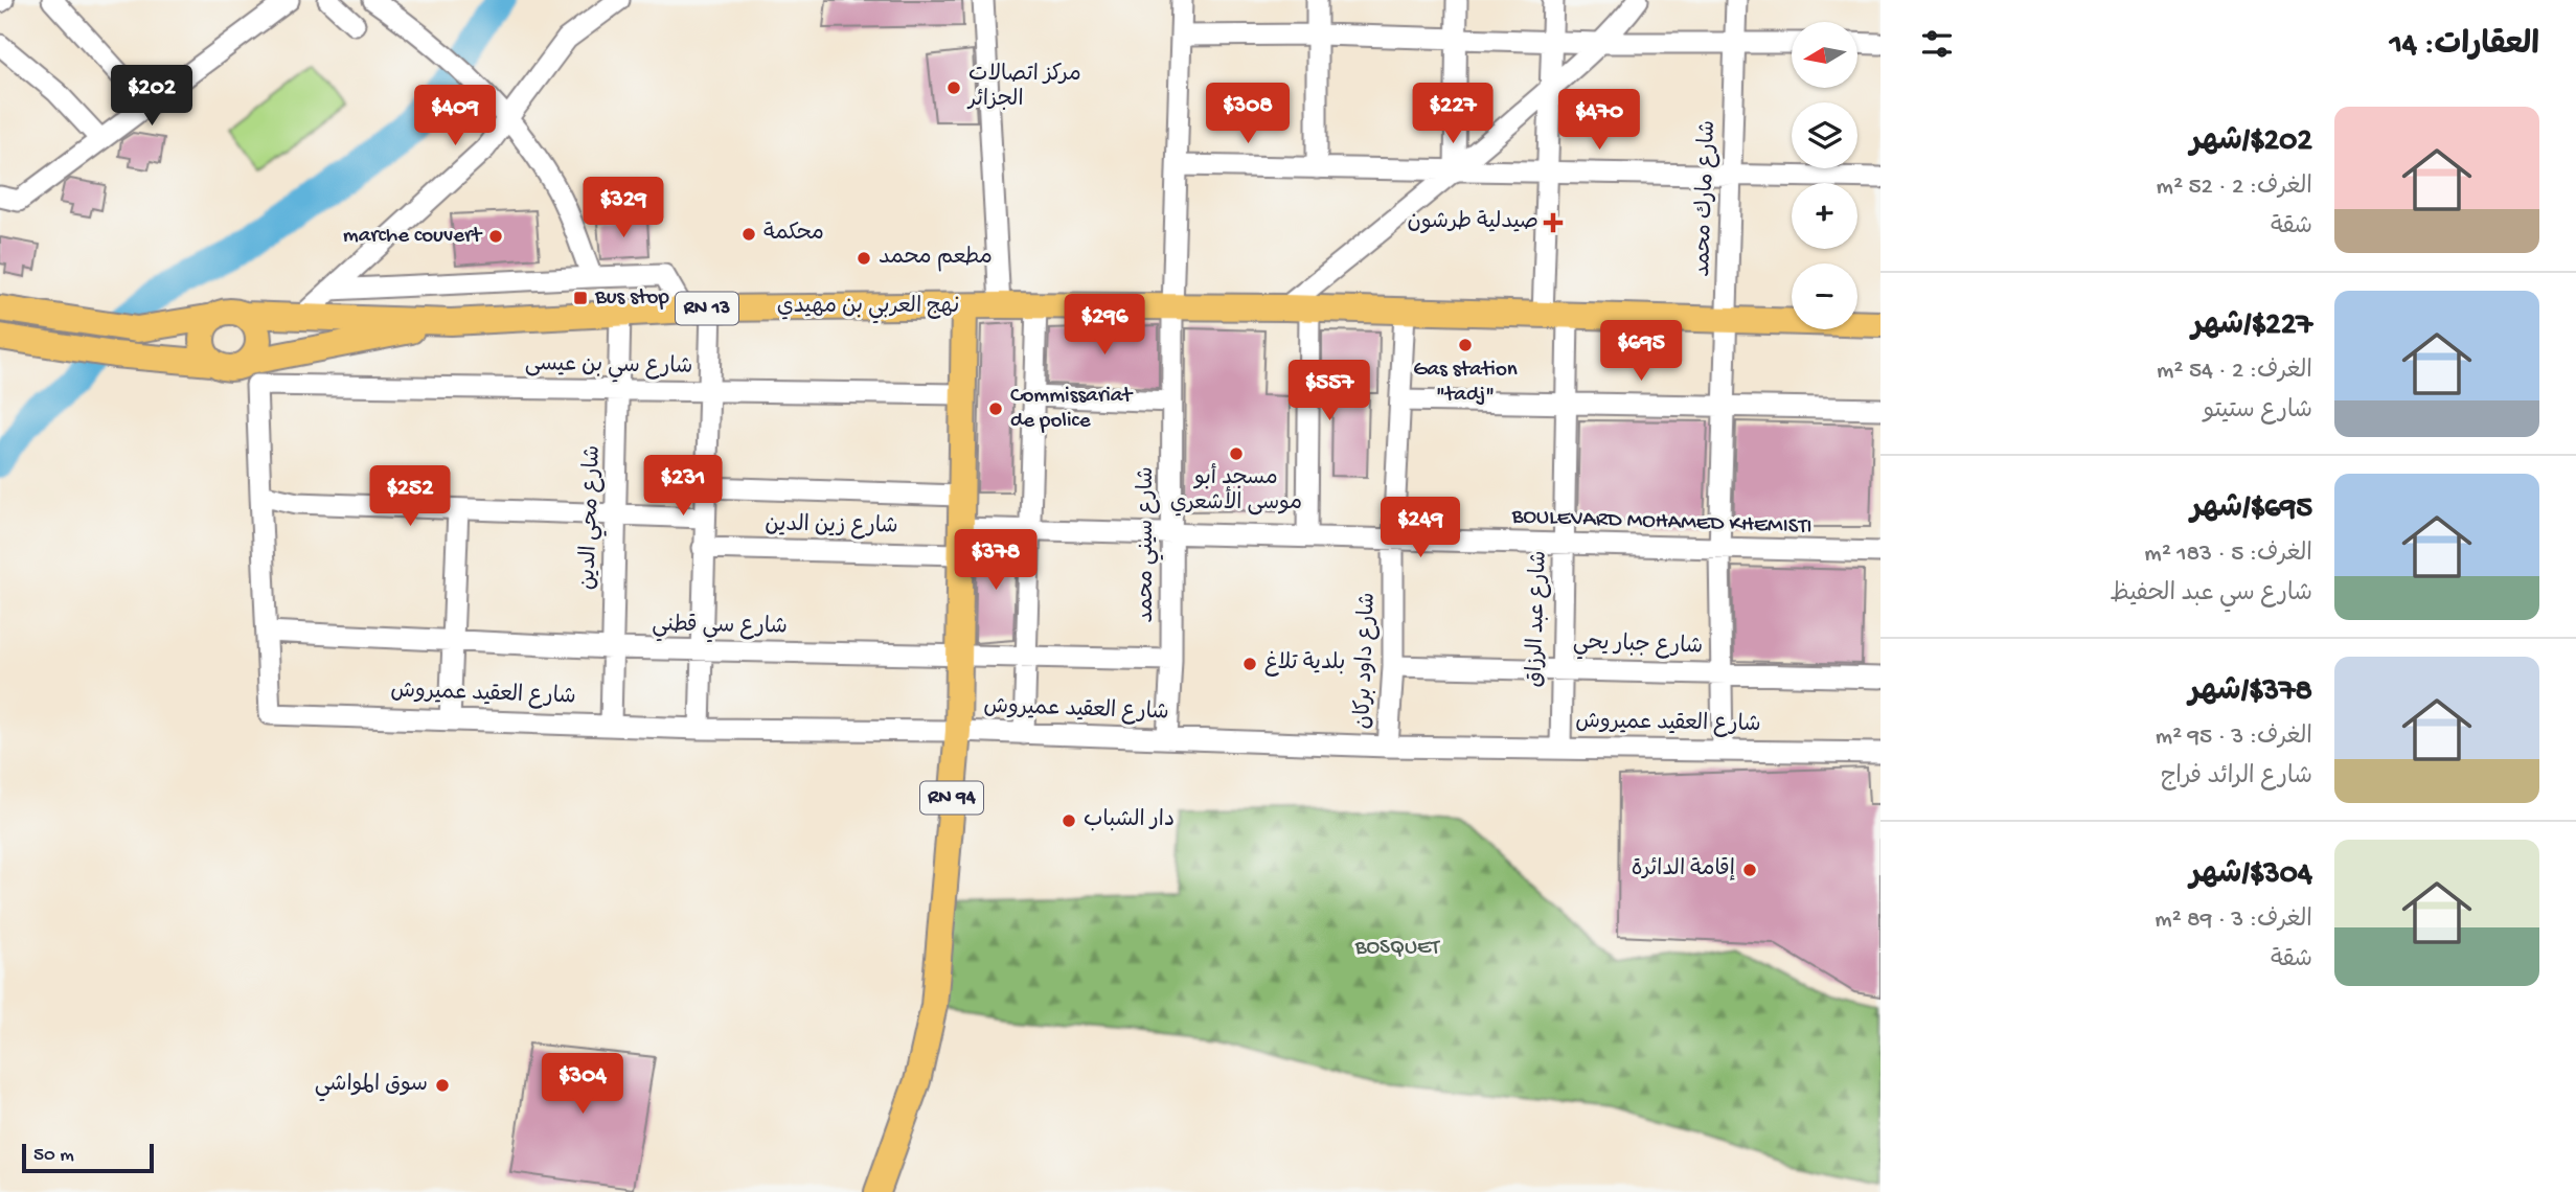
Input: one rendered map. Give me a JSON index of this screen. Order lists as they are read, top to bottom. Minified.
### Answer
{"streets":{"main road":["نهج العربي بن مهيدي","RN 13","RN 94"],"street":["شارع مارك محمد","شارع سي بن عيسى","شارع محي الدين","BOULEVARD MOHAMED KHEMISTI","شارع زين الدين","شارع سيني محمد","شارع عبد الرزاق","شارع سي قطني","شارع جبار يحي","شارع داود بركان","شارع العقيد عميروش"]},"crossings":[["شارع مارك محمد","RN 13"],["شارع مارك محمد","BOULEVARD MOHAMED KHEMISTI"],["شارع مارك محمد","شارع جبار يحي"],["شارع مارك محمد","شارع العقيد عميروش"],["نهج العربي بن مهيدي","RN 13"],["نهج العربي بن مهيدي","شارع محي الدين"],["نهج العربي بن مهيدي","شارع سيني محمد"],["نهج العربي بن مهيدي","RN 94"],["RN 13","شارع سي بن عيسى"],["RN 13","شارع عبد الرزاق"],["RN 13","شارع داود بركان"],["شارع سي بن عيسى","شارع محي الدين"],["شارع سي بن عيسى","RN 94"],["شارع محي الدين","شارع سي قطني"],["شارع محي الدين","شارع العقيد عميروش"],["BOULEVARD MOHAMED KHEMISTI","شارع سيني محمد"],["BOULEVARD MOHAMED KHEMISTI","شارع عبد الرزاق"],["BOULEVARD MOHAMED KHEMISTI","شارع داود بركان"],["BOULEVARD MOHAMED KHEMISTI","RN 94"],["شارع زين الدين","RN 94"],["شارع سيني محمد","شارع سي قطني"],["شارع سيني محمد","شارع العقيد عميروش"],["شارع عبد الرزاق","شارع جبار يحي"],["شارع عبد الرزاق","شارع العقيد عميروش"],["شارع سي قطني","شارع العقيد عميروش"],["شارع سي قطني","RN 94"],["شارع جبار يحي","شارع داود بركان"],["شارع داود بركان","شارع العقيد عميروش"],["شارع العقيد عميروش","RN 94"]],"parks":["BOSQUET"],"places":{"other":["مركز اتصالات الجزائر","محكمة","marche couvert","مطعم محمد","Gas station \"tadj\"","Commissariat de police","مسجد أبو موسى الأشعري","بلدية تلاغ","دار الشباب","إقامة الدائرة","سوق المواشي"],"health":["صيدلية طرشون"],"transit":["Bus stop"]},"scale_bar":"50 m","north":"left","page":{"heading":"العقارات: 14","map_buttons":["+","−"],"price":["$202","$308","$227","$409","$470","$329","$296","$695","$557","$231","$252","$249","$378","$304"],"list":[{"name":"$202/شهر","note":"الغرف: 2 · 52 m² · شقة"},{"name":"$227/شهر","note":"الغرف: 2 · 54 m² · شارع ستيتو"},{"name":"$695/شهر","note":"الغرف: 5 · 183 m² · شارع سي عبد الحفيظ"},{"name":"$378/شهر","note":"الغرف: 3 · 95 m² · شارع الرائد فراج"},{"name":"$304/شهر","note":"الغرف: 3 · 89 m² · شقة"}],"scale":"50 m"}}
